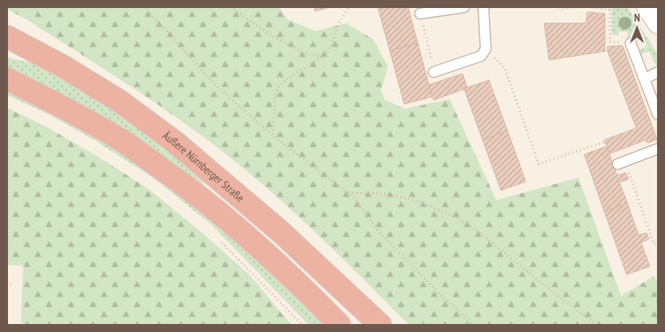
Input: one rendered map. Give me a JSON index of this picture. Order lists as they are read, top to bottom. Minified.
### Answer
{"streets":{"highway":["Äußere Nürnberger Straße"]},"north":"top"}
